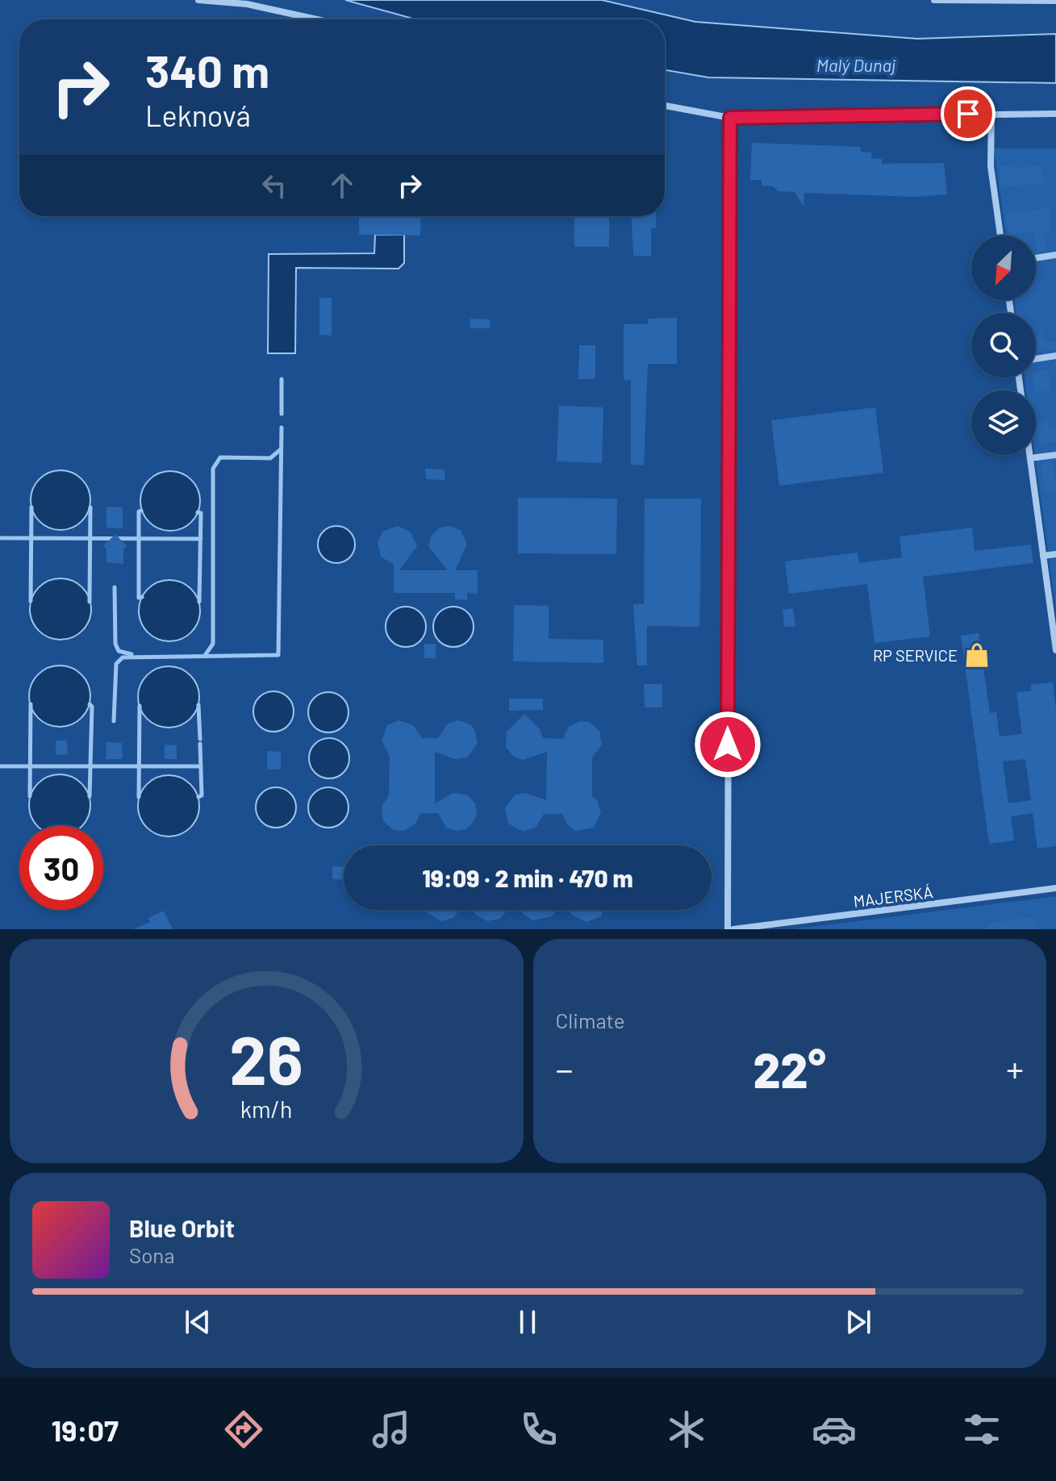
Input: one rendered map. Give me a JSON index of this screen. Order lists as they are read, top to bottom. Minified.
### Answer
{"streets":{"street":["MAJERSKÁ"]},"water":["Malý Dunaj"],"places":{"shop":["RP SERVICE"]},"north":"bottom left","page":{"turn":["340 m","Leknová"],"limit":"30","trip":"19:09 · 2 min · 470 m","tile":"Climate","heat":["−","22°","+"],"song":["Blue Orbit","Sona"],"tabs":"19:07","gauge":["26","km/h"]}}
